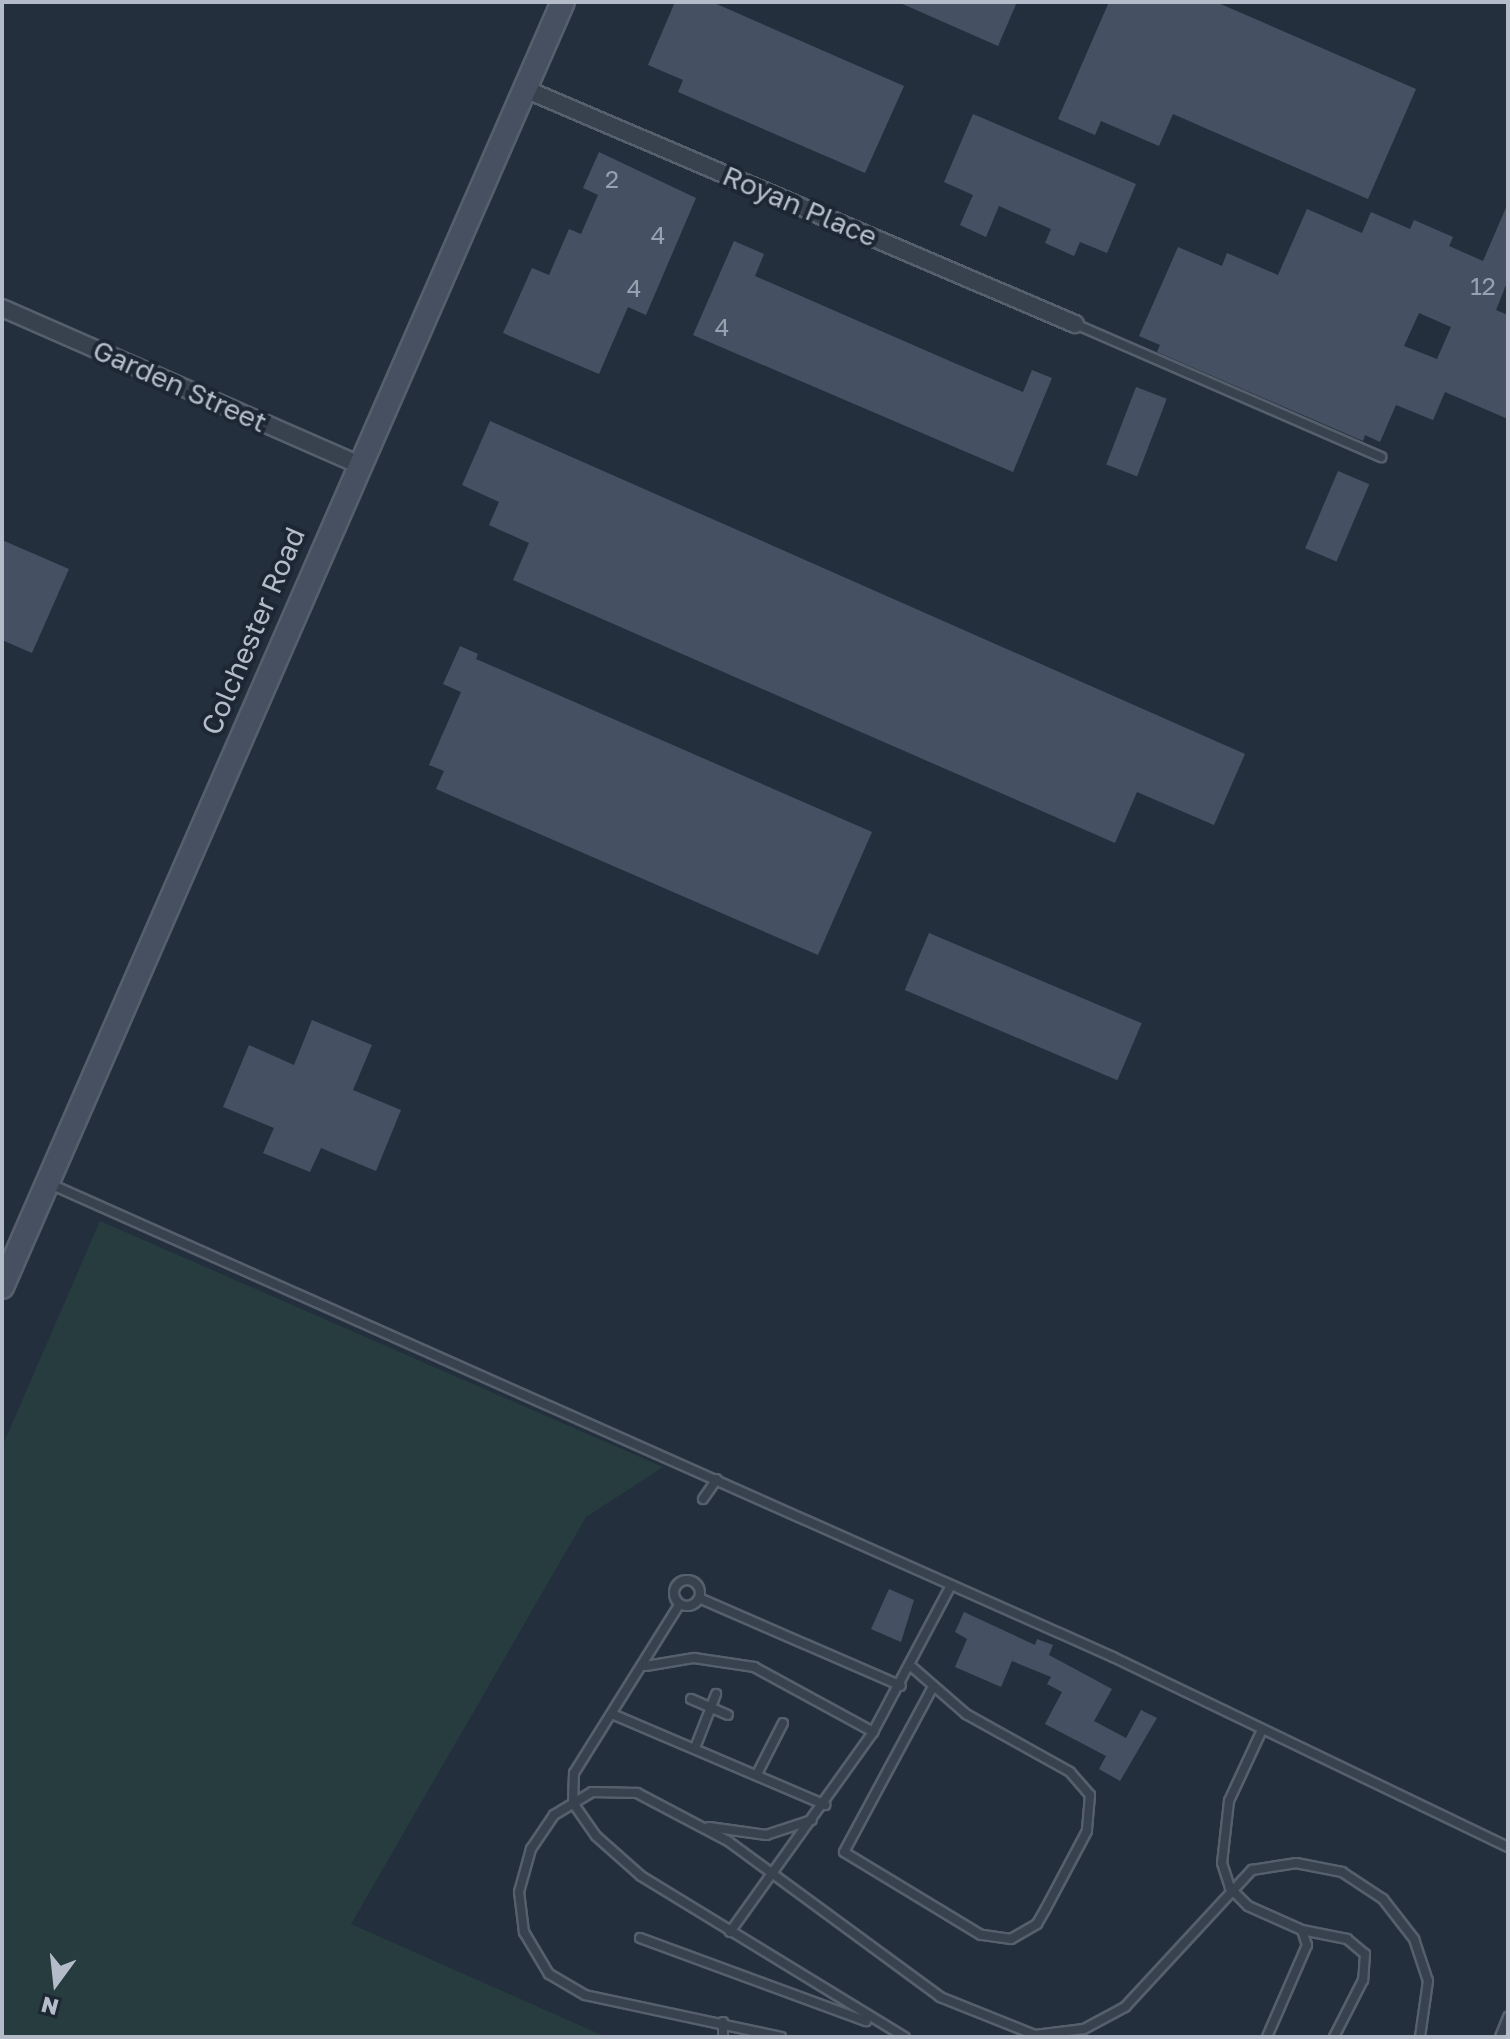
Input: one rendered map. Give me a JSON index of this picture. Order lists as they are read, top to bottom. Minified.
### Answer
{"streets":{"main road":["Colchester Road"],"street":["Royan Place","Garden Street"]},"crossings":[["Royan Place","Colchester Road"],["Garden Street","Colchester Road"]],"house_numbers":["2","4","12","4","4"],"north":"bottom"}
